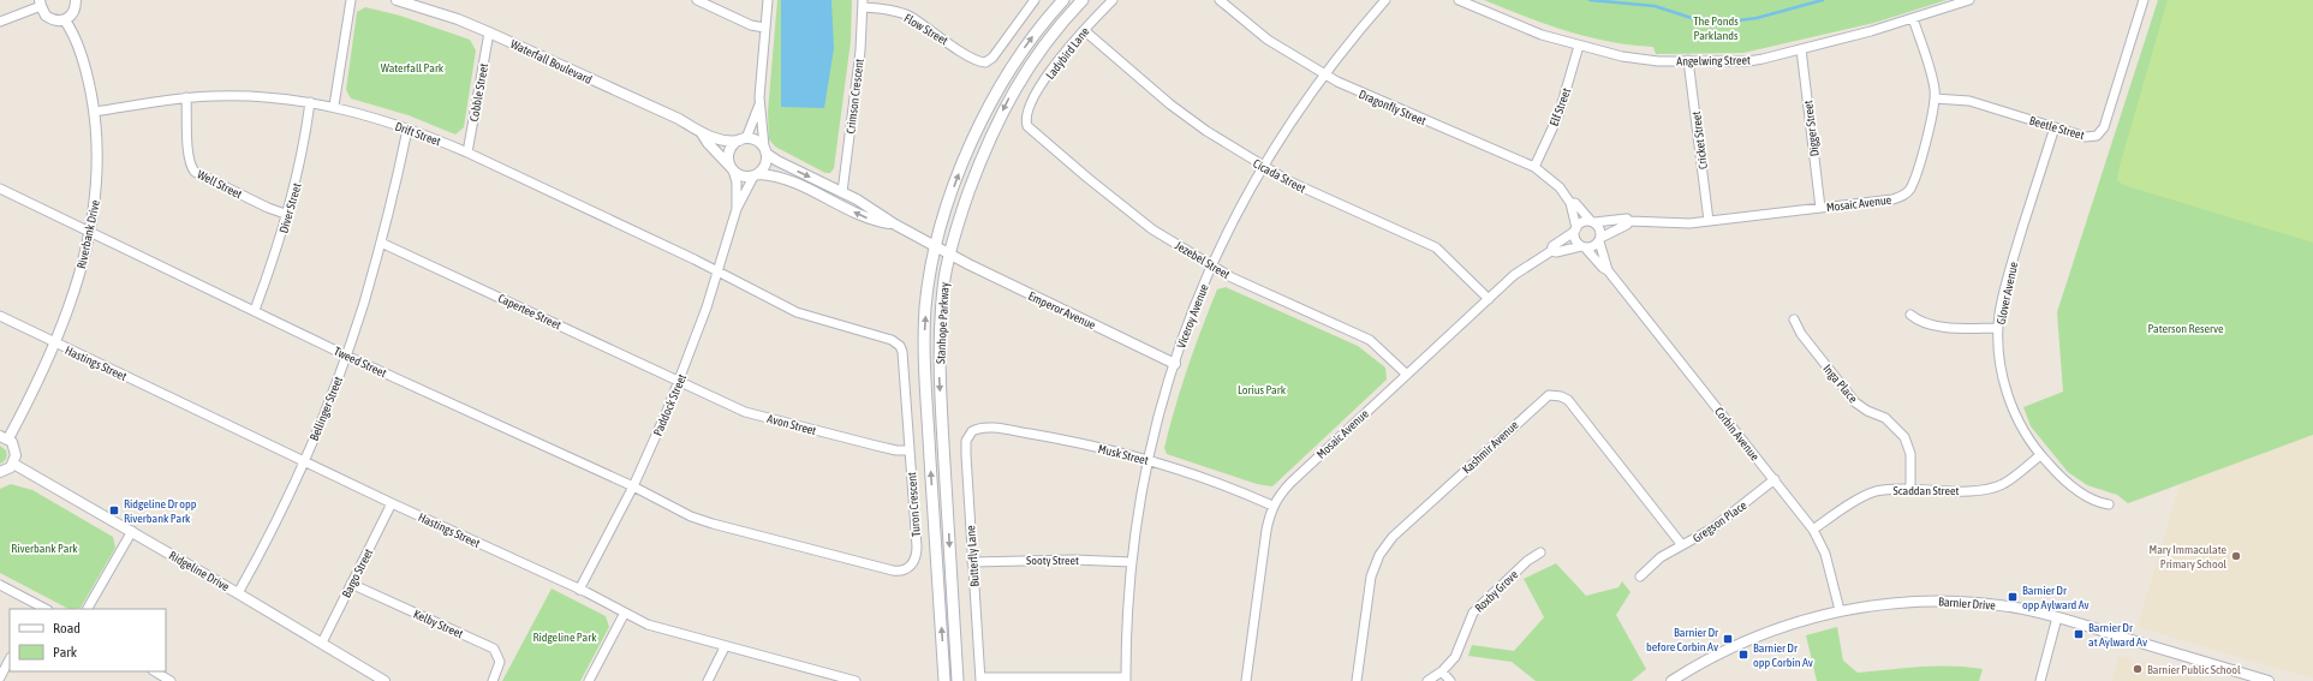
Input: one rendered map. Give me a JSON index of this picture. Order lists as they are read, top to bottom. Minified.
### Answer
{"streets":{"main road":["Stanhope Parkway"],"street":["Flow Street","Ladybird Lane","Angelwing Street","Waterfall Boulevard","Cobble Street","Crimson Crescent","Dragonfly Street","Elf Street","Beetle Street","Digger Street","Drift Street","Cricket Street","Cicada Street","Well Street","Mosaic Avenue","Diver Street","Riverbank Drive","Jezebel Street","Glover Avenue","Emperor Avenue","Capertee Street","Viceroy Avenue","Tweed Street","Hastings Street","Inga Place","Paddock Street","Bellinger Street","Avon Street","Corbin Avenue","Kashmir Avenue","Musk Street","Scaddan Street","Turon Crescent","Gregson Place","Butterfly Lane","Sooty Street","Ridgeline Drive","Bargo Street","Roxby Grove","Barnier Drive","Kelby Street"]},"crossings":[["Flow Street","Crimson Crescent"],["Ladybird Lane","Cicada Street"],["Ladybird Lane","Jezebel Street"],["Angelwing Street","Elf Street"],["Angelwing Street","Digger Street"],["Angelwing Street","Cricket Street"],["Angelwing Street","Mosaic Avenue"],["Waterfall Boulevard","Cobble Street"],["Waterfall Boulevard","Paddock Street"],["Cobble Street","Drift Street"],["Dragonfly Street","Elf Street"],["Dragonfly Street","Mosaic Avenue"],["Dragonfly Street","Viceroy Avenue"],["Dragonfly Street","Corbin Avenue"],["Beetle Street","Mosaic Avenue"],["Beetle Street","Glover Avenue"],["Digger Street","Mosaic Avenue"],["Drift Street","Well Street"],["Drift Street","Diver Street"],["Drift Street","Riverbank Drive"],["Drift Street","Paddock Street"],["Drift Street","Bellinger Street"],["Drift Street","Turon Crescent"],["Cricket Street","Mosaic Avenue"],["Cicada Street","Mosaic Avenue"],["Cicada Street","Viceroy Avenue"],["Well Street","Diver Street"],["Mosaic Avenue","Jezebel Street"],["Mosaic Avenue","Corbin Avenue"],["Mosaic Avenue","Musk Street"],["Diver Street","Tweed Street"],["Riverbank Drive","Tweed Street"],["Riverbank Drive","Hastings Street"],["Jezebel Street","Viceroy Avenue"],["Glover Avenue","Scaddan Street"],["Emperor Avenue","Viceroy Avenue"],["Emperor Avenue","Stanhope Parkway"],["Capertee Street","Paddock Street"],["Capertee Street","Bellinger Street"],["Capertee Street","Avon Street"],["Viceroy Avenue","Musk Street"],["Viceroy Avenue","Sooty Street"],["Tweed Street","Paddock Street"],["Tweed Street","Bellinger Street"],["Tweed Street","Turon Crescent"],["Hastings Street","Paddock Street"],["Hastings Street","Bellinger Street"],["Hastings Street","Bargo Street"],["Inga Place","Scaddan Street"],["Paddock Street","Avon Street"],["Paddock Street","Turon Crescent"],["Bellinger Street","Ridgeline Drive"],["Avon Street","Turon Crescent"],["Corbin Avenue","Scaddan Street"],["Corbin Avenue","Gregson Place"],["Corbin Avenue","Barnier Drive"],["Kashmir Avenue","Gregson Place"],["Musk Street","Butterfly Lane"],["Butterfly Lane","Sooty Street"],["Ridgeline Drive","Bargo Street"],["Bargo Street","Kelby Street"]],"parks":["The Ponds Parklands","Waterfall Park","Paterson Reserve","Lorius Park","Riverbank Park","Ridgeline Park"],"places":{"transit":["Ridgeline Dr opp Riverbank Park","Barnier Dr opp Aylward Av","Barnier Dr at Aylward Av","Barnier Dr before Corbin Av","Barnier Dr opp Corbin Av"],"other":["Mary Immaculate Primary School","Barnier Public School"]},"legend":["Road","Park"]}
